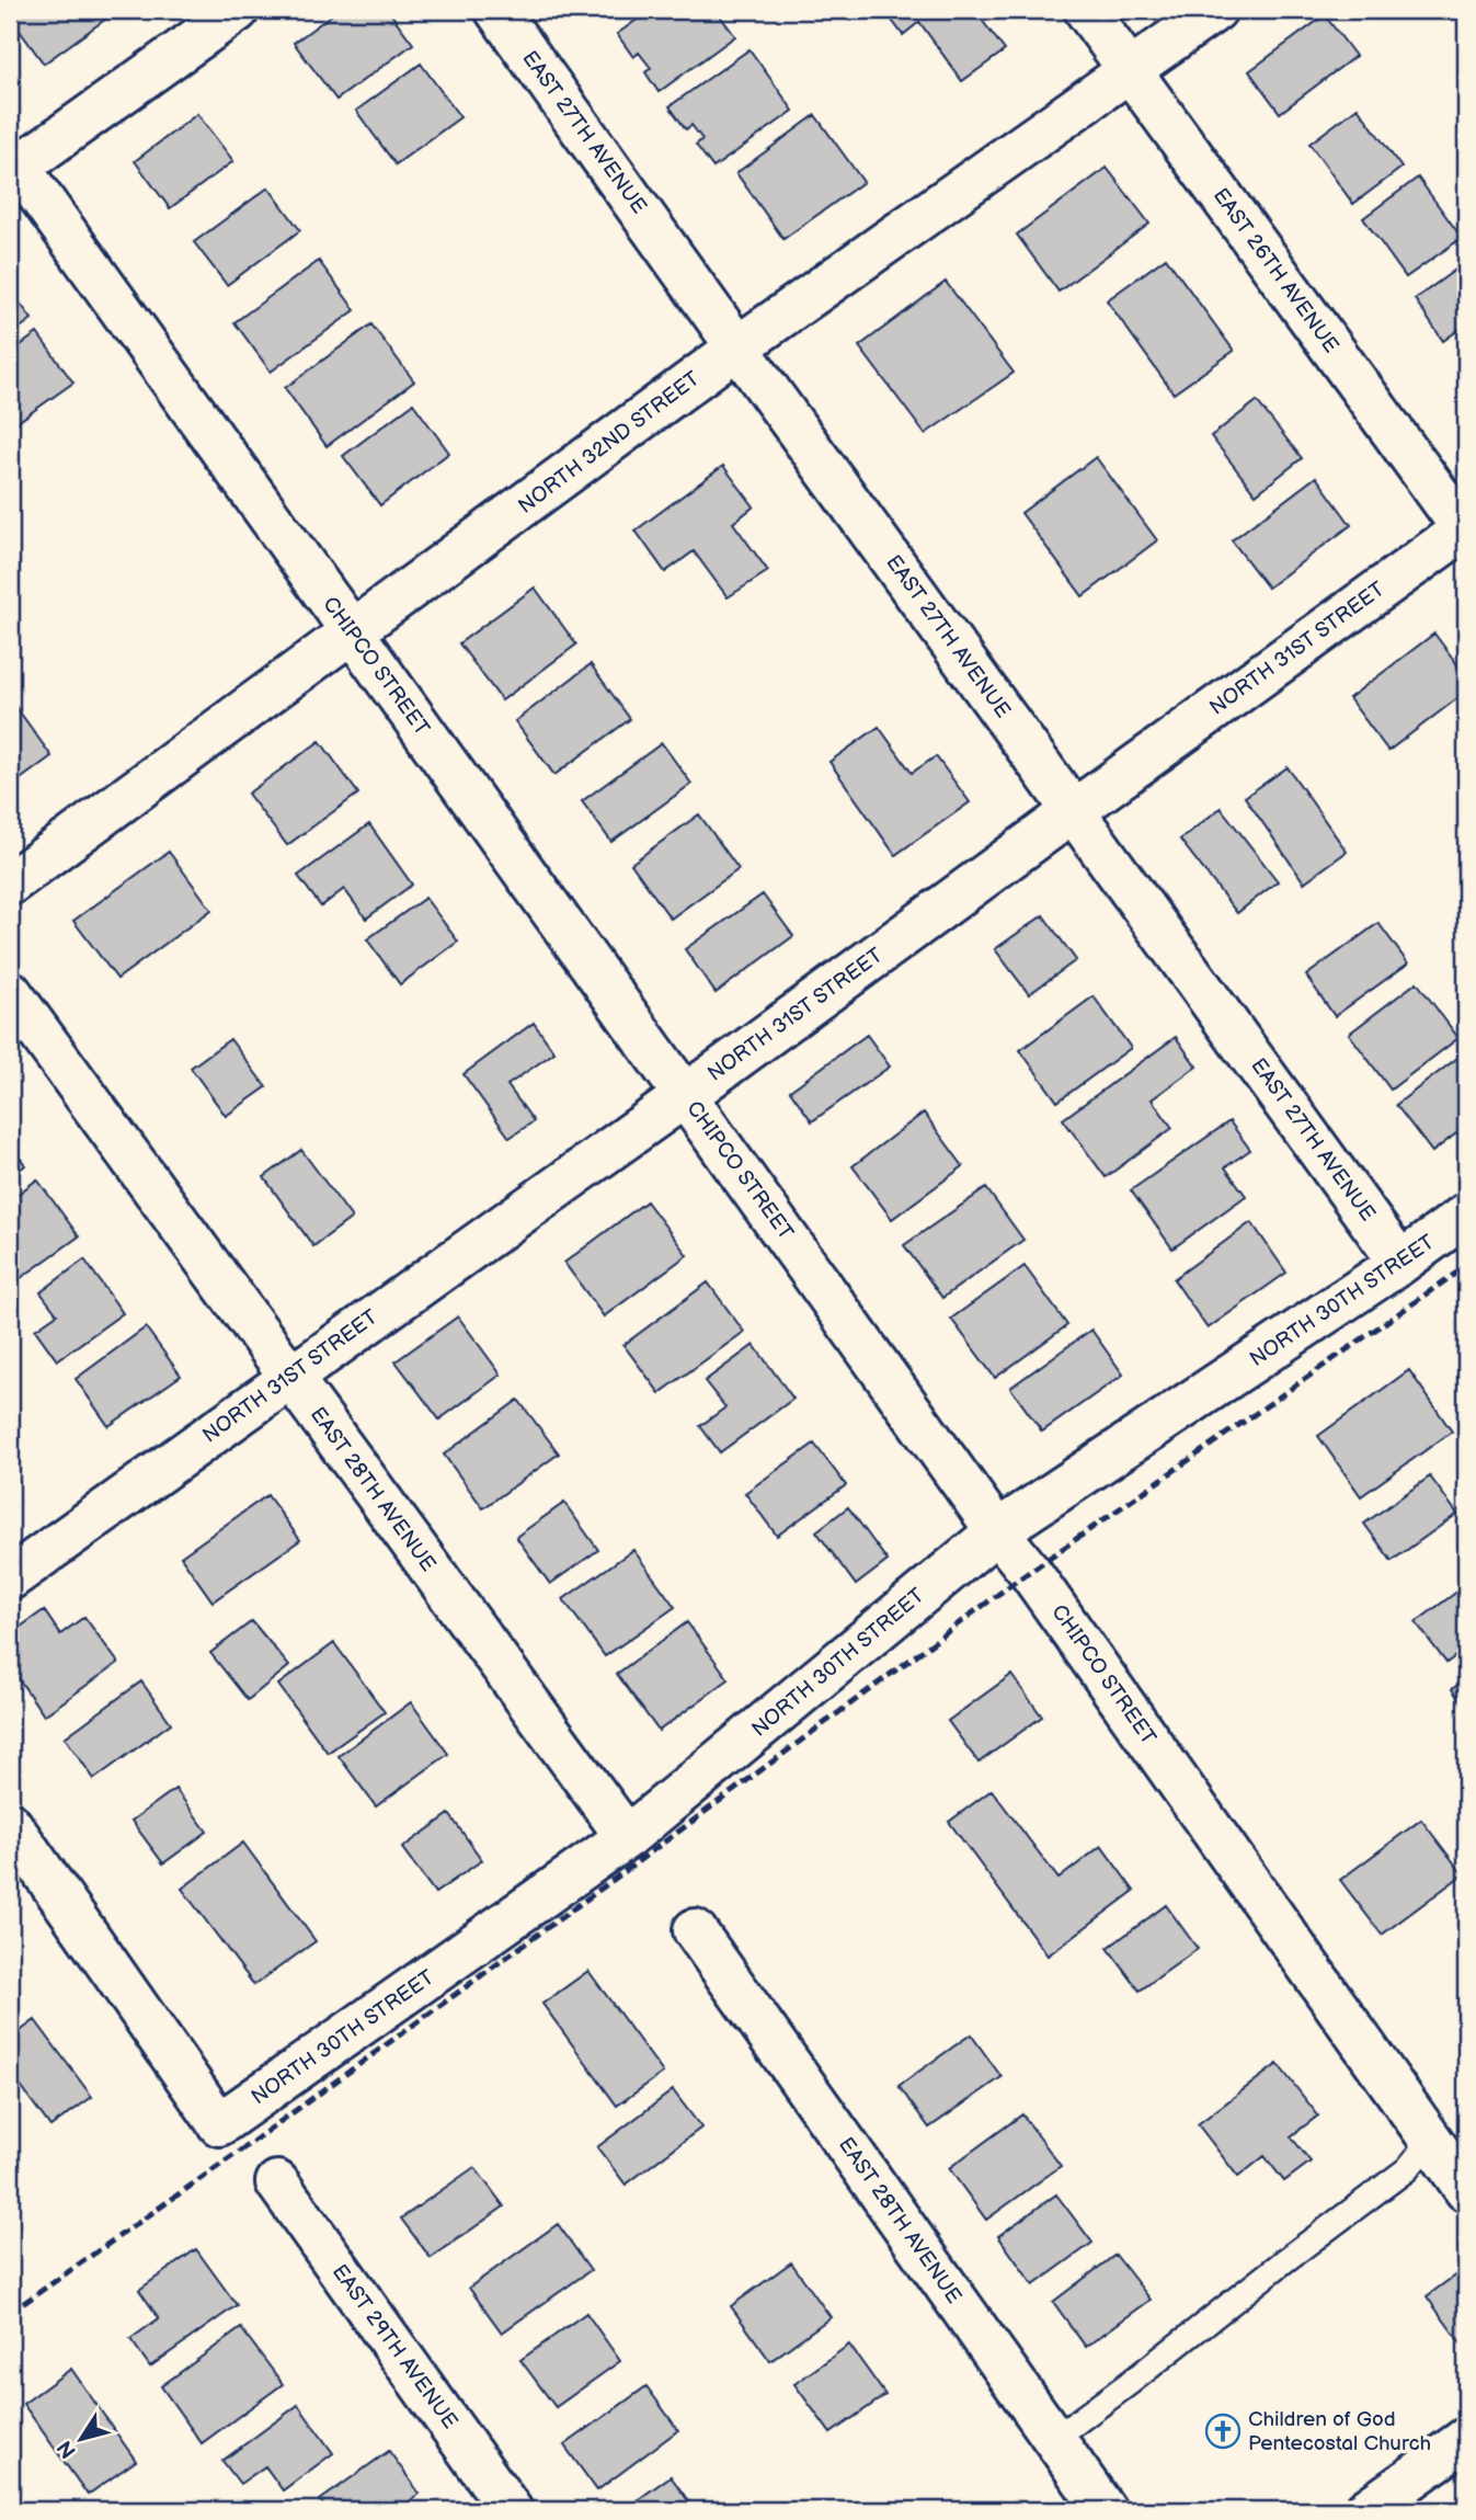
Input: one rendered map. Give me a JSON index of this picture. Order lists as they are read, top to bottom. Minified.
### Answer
{"streets":{"street":["EAST 27TH AVENUE","EAST 26TH AVENUE","NORTH 32ND STREET","NORTH 31ST STREET","CHIPCO STREET","NORTH 30TH STREET","EAST 28TH AVENUE","EAST 29TH AVENUE"]},"crossings":[["EAST 27TH AVENUE","NORTH 32ND STREET"],["EAST 27TH AVENUE","NORTH 31ST STREET"],["EAST 27TH AVENUE","NORTH 30TH STREET"],["EAST 26TH AVENUE","NORTH 32ND STREET"],["EAST 26TH AVENUE","NORTH 31ST STREET"],["NORTH 32ND STREET","CHIPCO STREET"],["NORTH 31ST STREET","CHIPCO STREET"],["NORTH 31ST STREET","EAST 28TH AVENUE"],["CHIPCO STREET","NORTH 30TH STREET"],["NORTH 30TH STREET","EAST 28TH AVENUE"]],"places":{"church":["Children of God Pentecostal Church"]},"north":"bottom left"}
